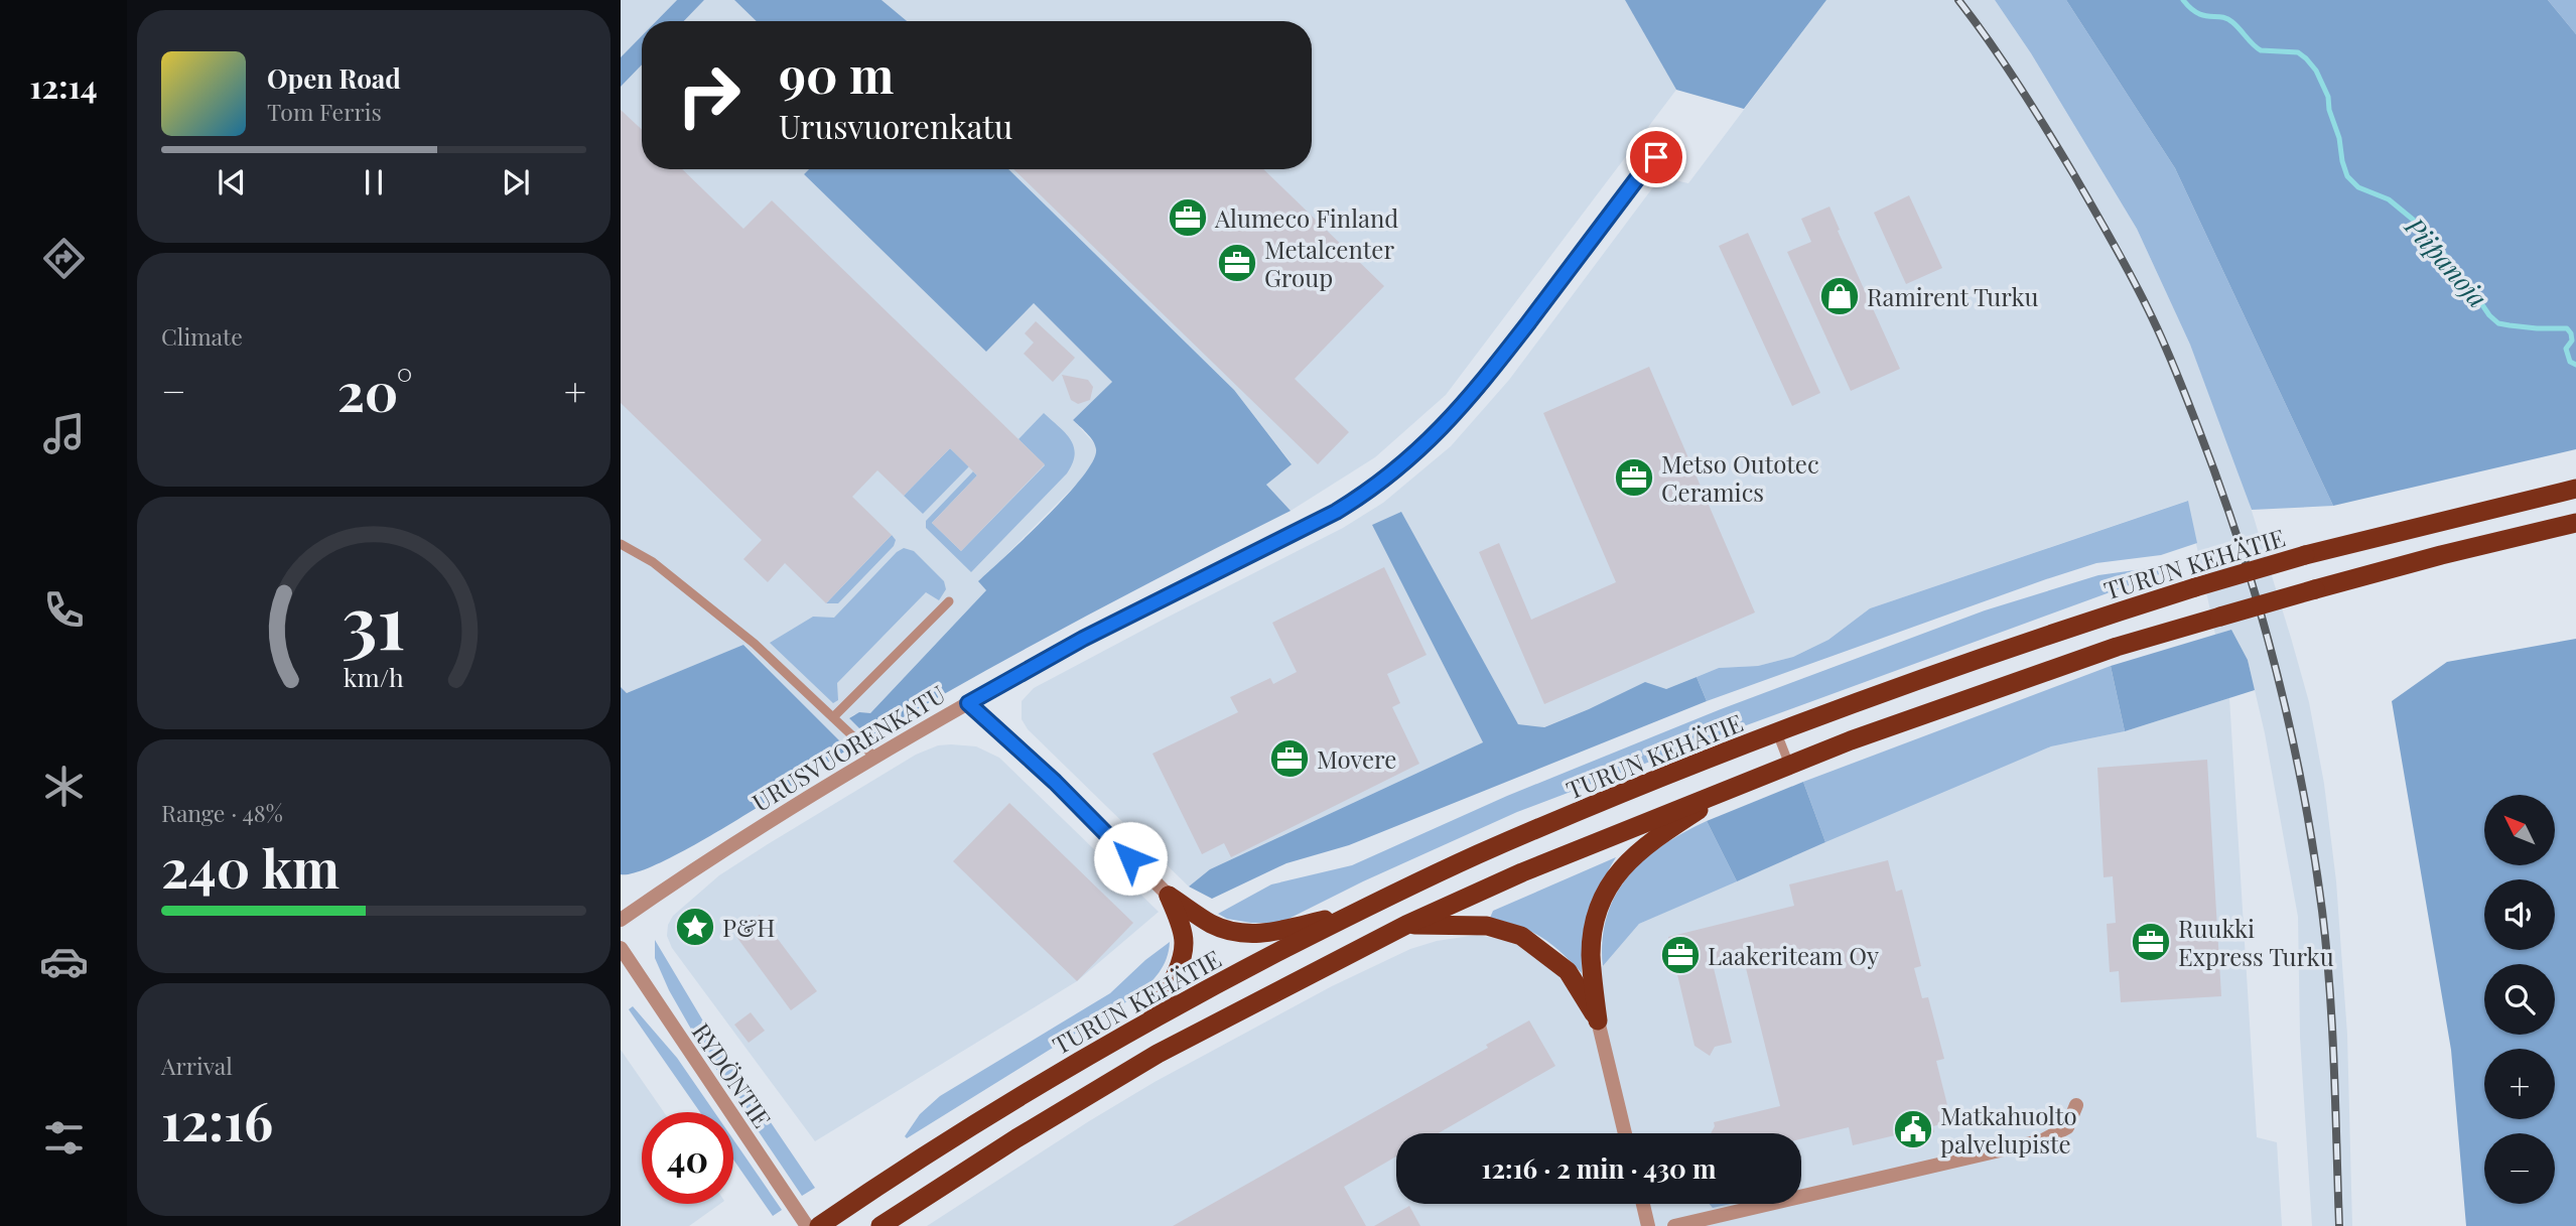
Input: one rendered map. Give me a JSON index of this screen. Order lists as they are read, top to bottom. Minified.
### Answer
{"streets":{"highway":["TURUN KEHÄTIE"],"street":["URUSVUORENKATU","RYDÖNTIE"]},"water":["Piipanoja"],"places":{"office":["Alumeco Finland","Metalcenter Group","Metso Outotec Ceramics","Movere","Ruukki Express Turku","Laakeriteam Oy"],"shop":["Ramirent Turku"],"place":["P&H"],"public building":["Matkahuolto palvelupiste"]},"north":"top left","page":{"tabs":"12:14","turn":["90 m","Urusvuorenkatu"],"song":["Open Road","Tom Ferris"],"tile":["Climate",["Range · 48%","240 km"],["Arrival","12:16"]],"heat":["−","20°","+"],"map_buttons":["+","−"],"limit":"40","trip":"12:16 · 2 min · 430 m","gauge":["31","km/h"]}}
